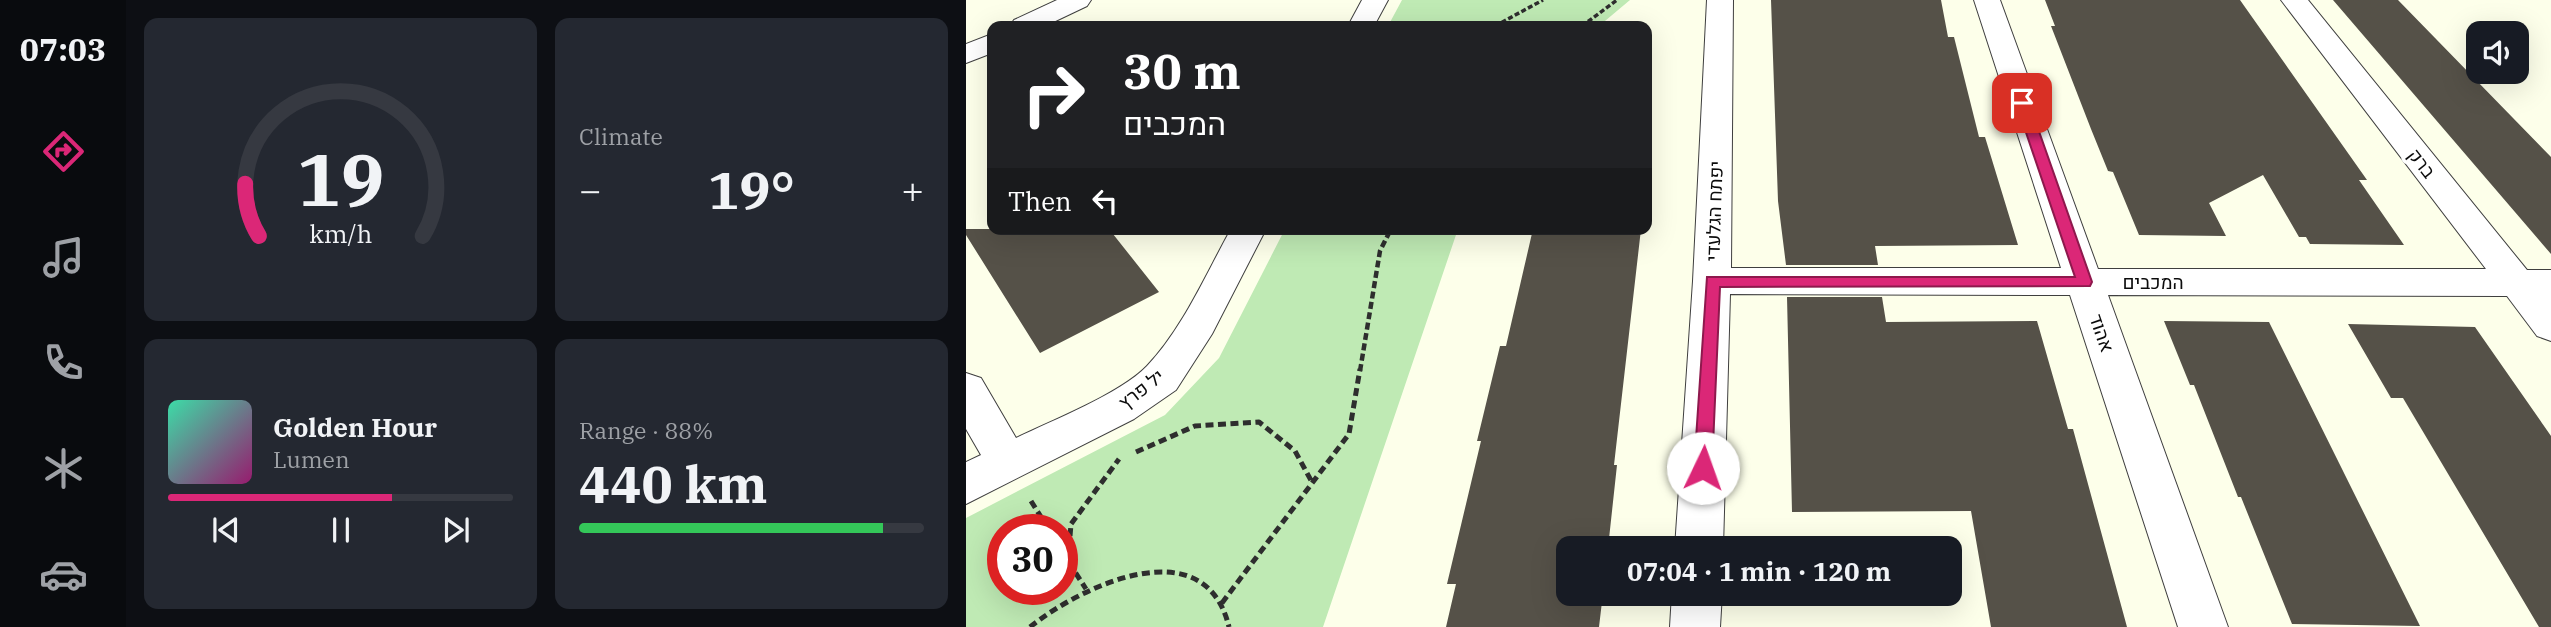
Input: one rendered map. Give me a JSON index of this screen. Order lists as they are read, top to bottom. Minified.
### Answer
{"streets":{"street":["ברק","יפתח הגלעדי","המכבים","אהוד","יל פרץ"]},"crossings":[["ברק","המכבים"],["יפתח הגלעדי","המכבים"],["המכבים","אהוד"]],"page":{"tabs":"07:03","tile":["Climate",["Range · 88%","440 km"]],"turn":["30 m","המכבים"],"heat":["−","19°","+"],"then":"Then","song":["Golden Hour","Lumen"],"limit":"30","trip":"07:04 · 1 min · 120 m","gauge":["19","km/h"]}}
